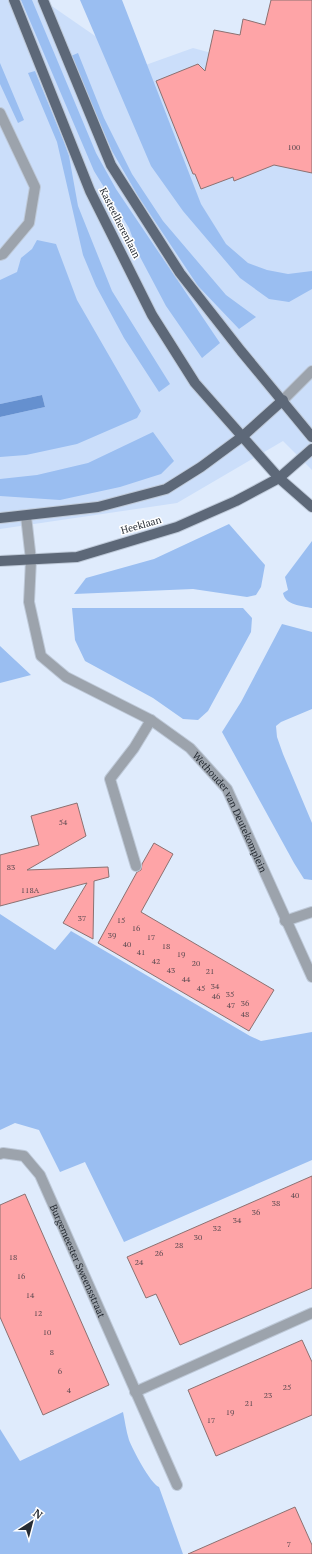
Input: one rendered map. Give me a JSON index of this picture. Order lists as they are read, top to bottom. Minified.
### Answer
{"streets":{"main road":["Kasteelherenlaan","Heeklaan"],"street":["Wethouder van Deutekomplein","Burgemeester Sweensstraat"]},"crossings":[["Heeklaan","Wethouder van Deutekomplein"]],"house_numbers":["100","54","83","118A","37","15","16","39","17","40","18","41","19","42","20","43","21","44","34","45","35","46","36","47","48","40","38","36","34","32","30","28","26","18","24","16","14","12","10","8","6","25","4","23","21","19","17","7"],"north":"top right"}
